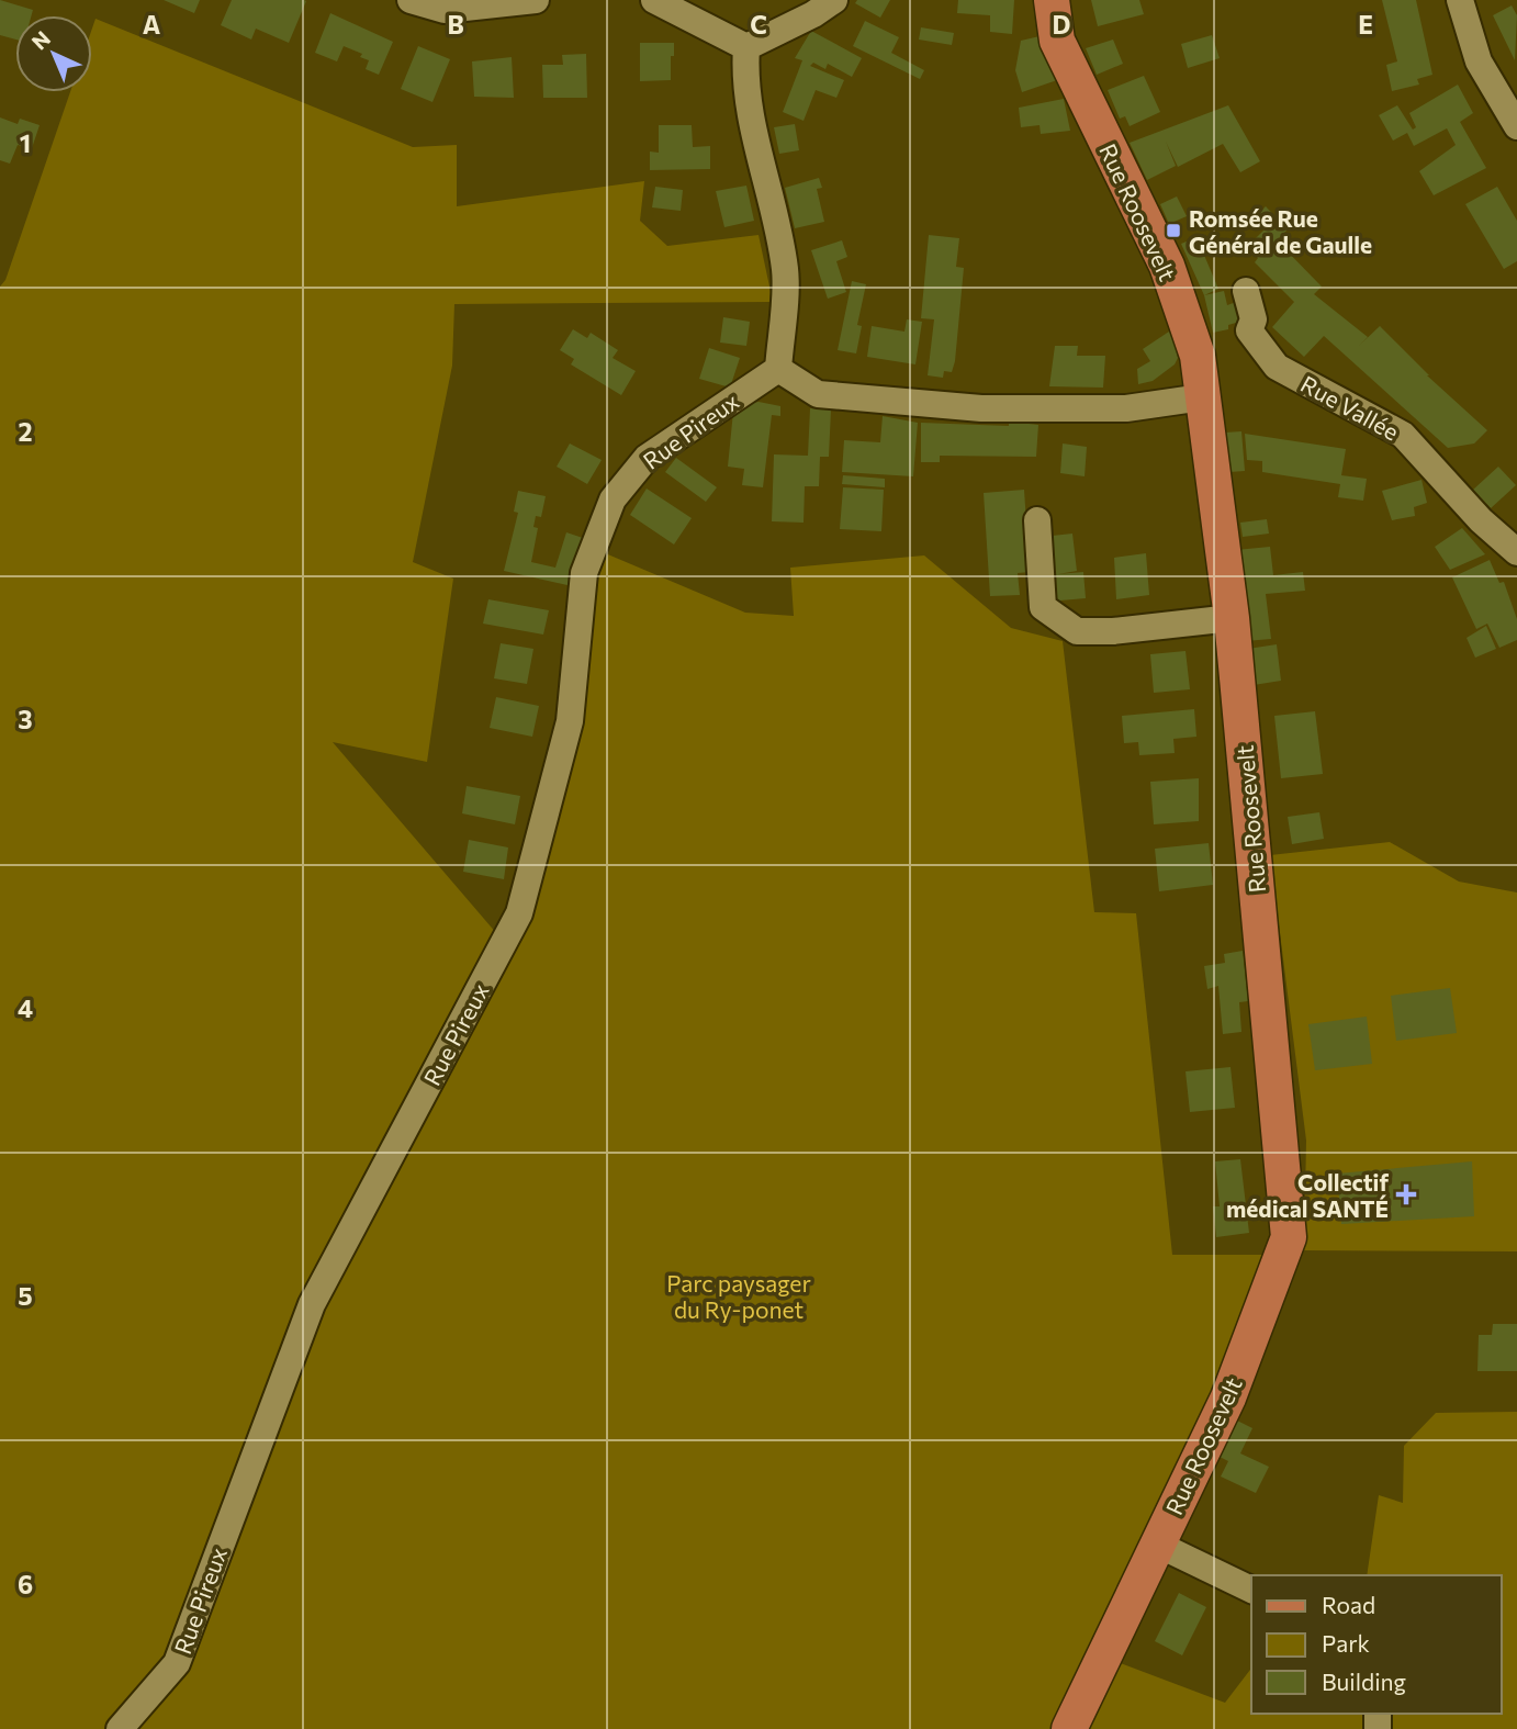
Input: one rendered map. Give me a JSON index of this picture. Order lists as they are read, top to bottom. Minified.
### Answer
{"streets":{"main road":["Rue Roosevelt"],"street":["Rue Vallée","Rue Pireux"]},"parks":["Parc paysager du Ry-ponet"],"places":{"transit":["Romsée Rue Général de Gaulle"],"health":["Collectif médical SANTÉ"]},"legend":["Road","Park","Building"],"north":"top left","grid":{"columns":["A","B","C","D","E"],"rows":["1","2","3","4","5","6"]}}
